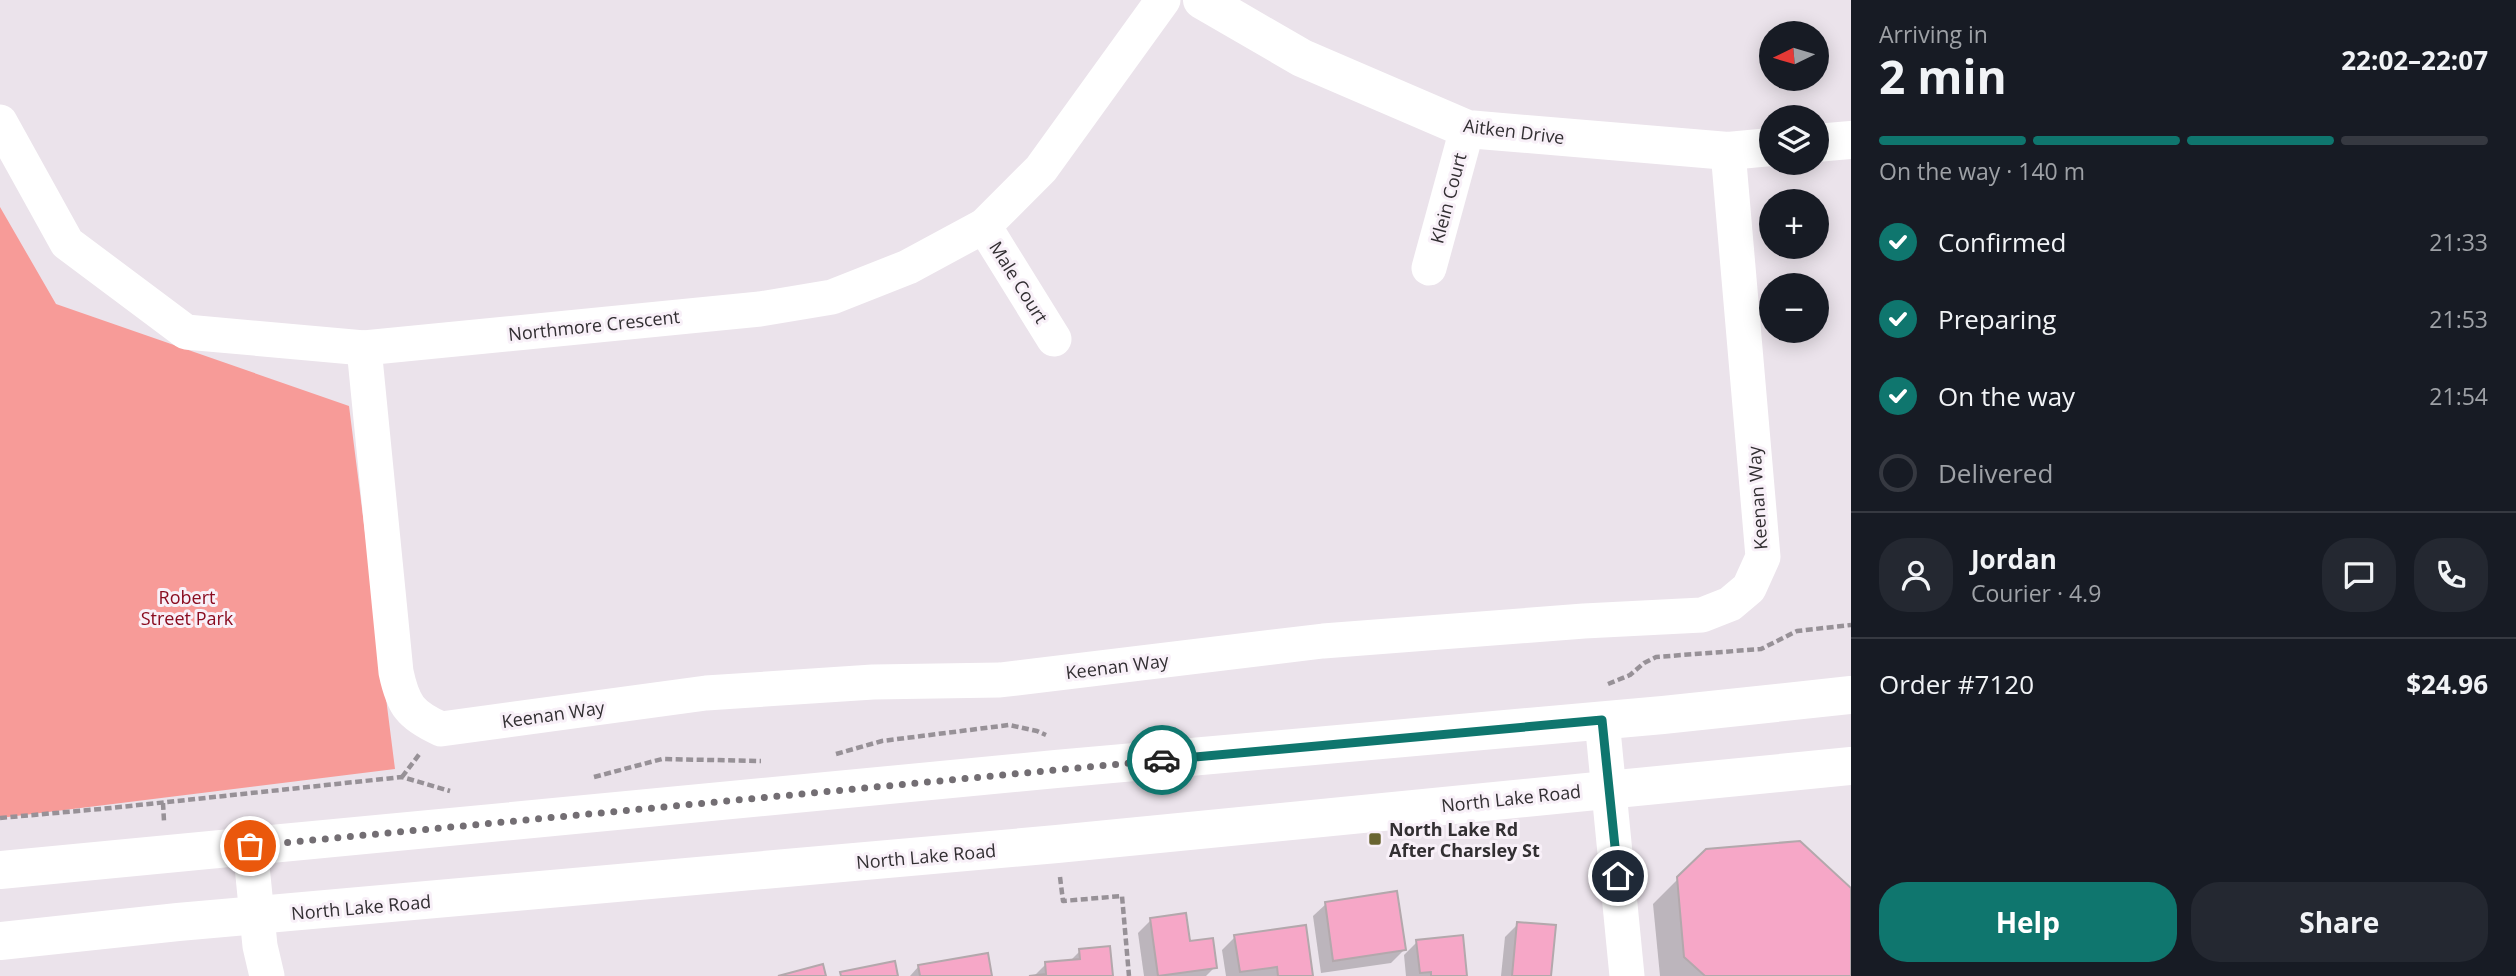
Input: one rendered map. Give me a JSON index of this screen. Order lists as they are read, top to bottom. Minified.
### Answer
{"streets":{"main road":["Aitken Drive","North Lake Road"],"street":["Klein Court","Male Court","Northmore Crescent","Keenan Way"]},"crossings":[["Aitken Drive","Klein Court"],["Aitken Drive","Keenan Way"],["Male Court","Northmore Crescent"],["Northmore Crescent","Keenan Way"]],"parks":["Robert Street Park"],"places":{"transit":["North Lake Rd After Charsley St"]},"north":"left","page":{"heading":["2 min","Arriving in","22:02–22:07"],"panel":["Jordan","Courier · 4.9","Order #7120","$24.96"],"map_buttons":["+","−"],"bar":"On the way · 140 m","list":[["Confirmed","21:33"],["Preparing","21:53"],["On the way","21:54"],"Delivered"],"buttons":["Help","Share"]}}
